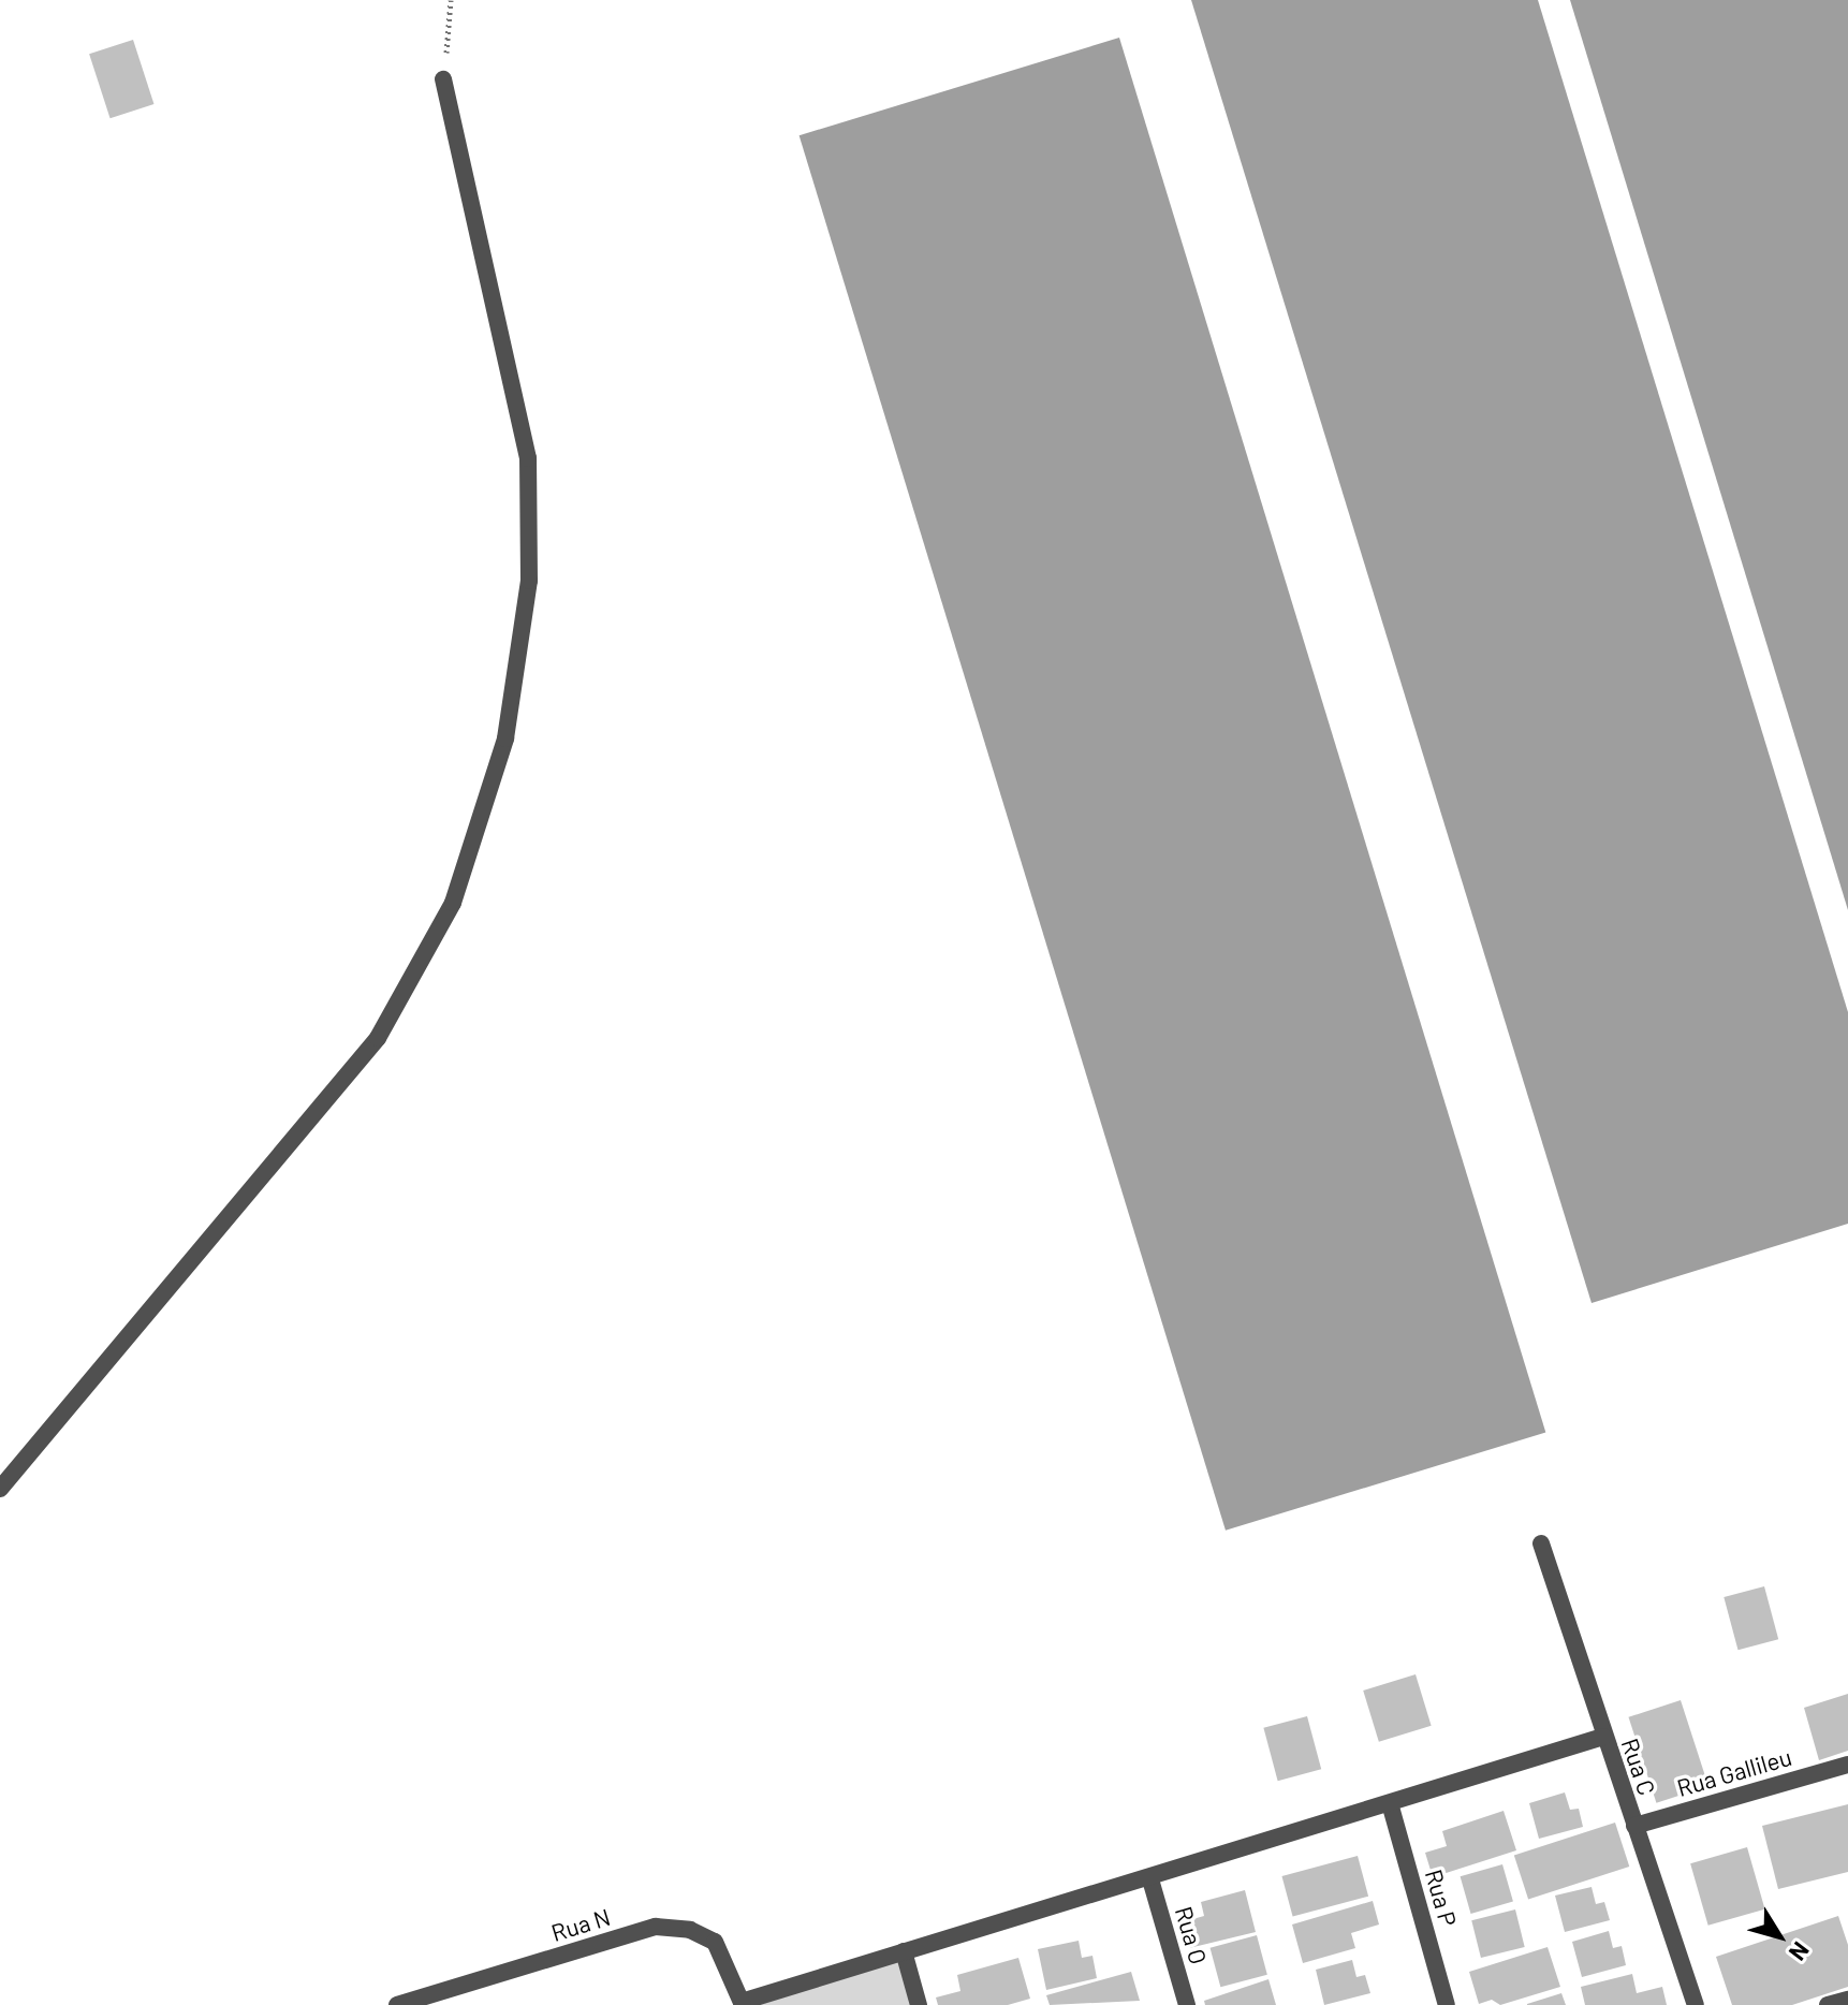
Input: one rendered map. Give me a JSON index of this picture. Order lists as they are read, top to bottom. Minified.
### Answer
{"streets":{"street":["Rua C","Rua Gallileu","Rua P","Rua N","Rua O"]},"crossings":[["Rua C","Rua Gallileu"]],"north":"bottom right"}
